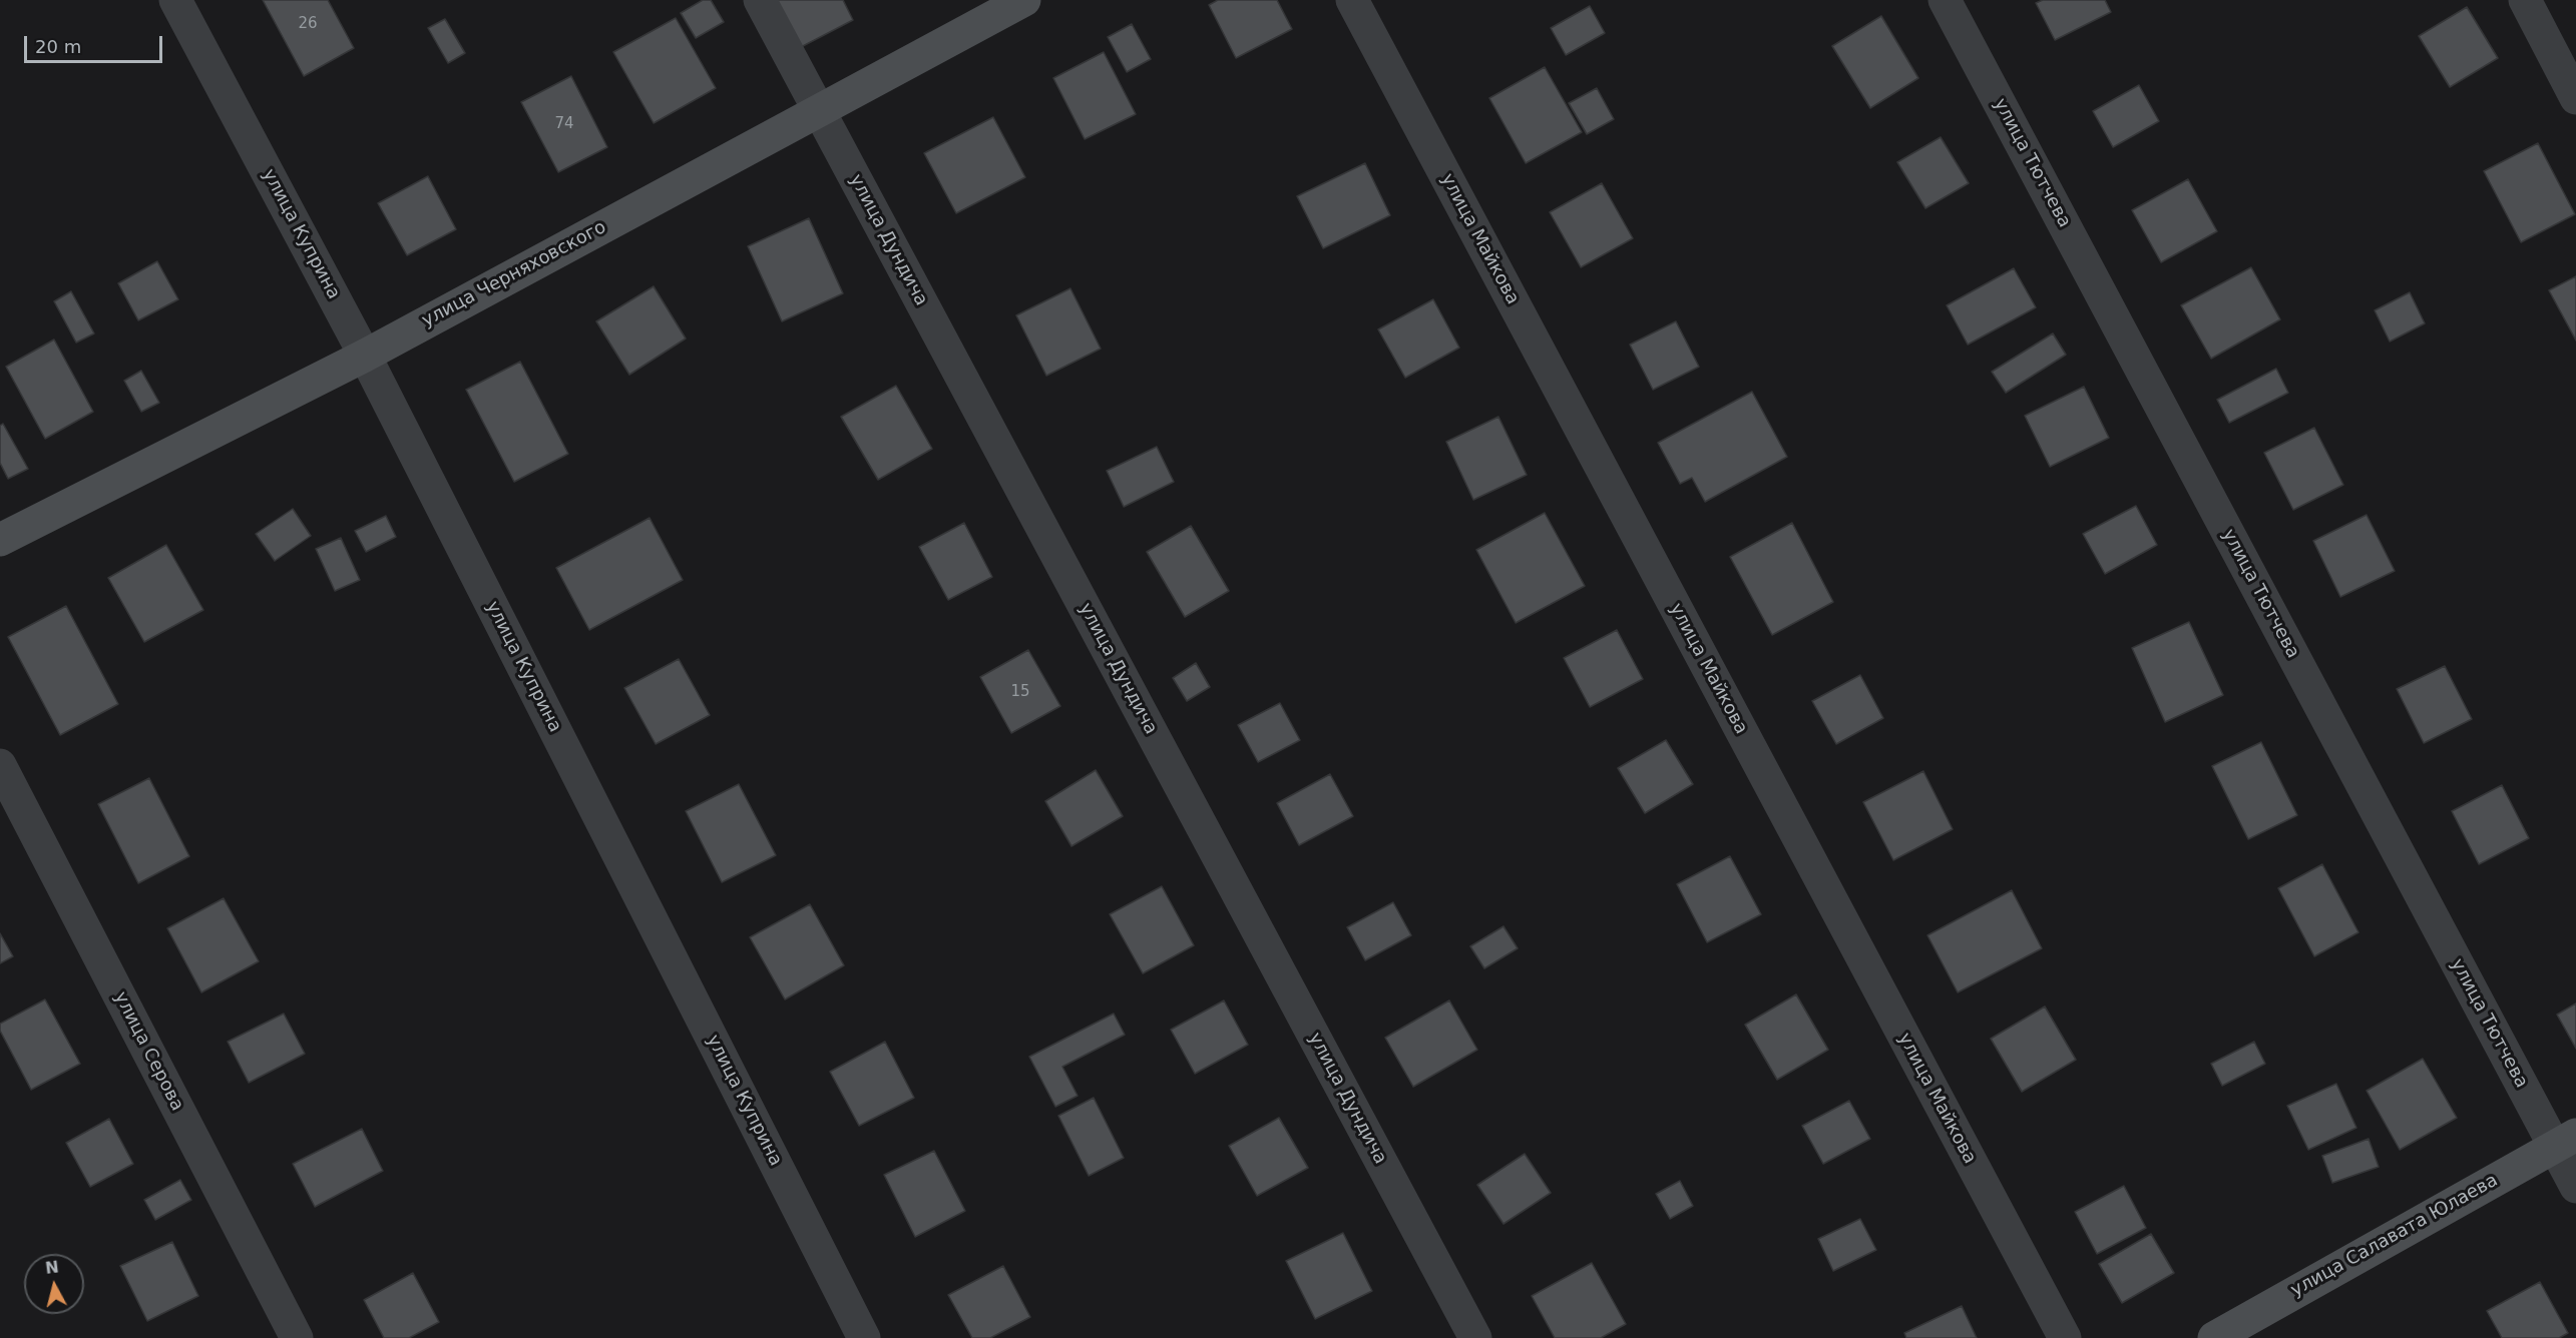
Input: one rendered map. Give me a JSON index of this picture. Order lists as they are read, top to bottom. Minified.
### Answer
{"streets":{"street":["улица Тютчева","улица Куприна","улица Майкова","улица Дундича","улица Черняховского","улица Серова","улица Салавата Юлаева"]},"crossings":[["улица Тютчева","улица Салавата Юлаева"],["улица Куприна","улица Черняховского"],["улица Дундича","улица Черняховского"]],"house_numbers":["26","74","15"],"scale_bar":"20 m","north":"top"}
